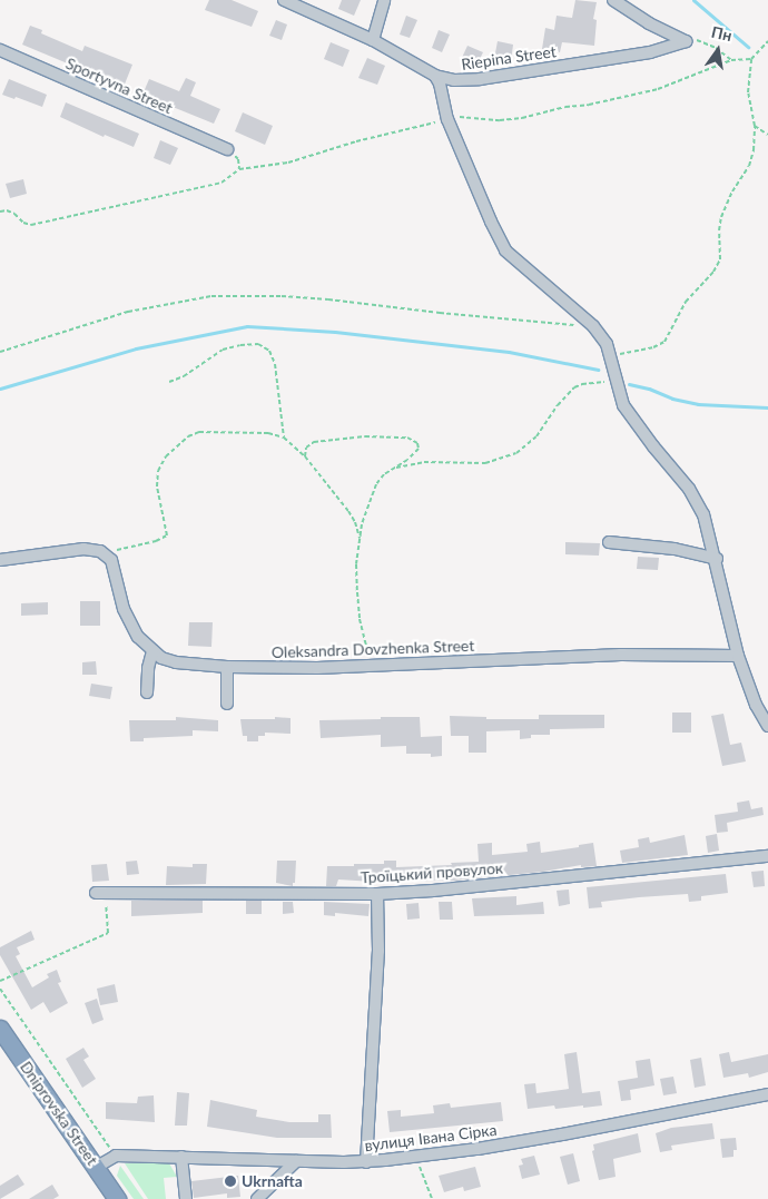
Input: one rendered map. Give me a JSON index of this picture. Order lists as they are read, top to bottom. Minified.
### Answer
{"streets":{"highway":["Dniprovska Street"],"street":["Riepina Street","Sportyvna Street","Oleksandra Dovzhenka Street","Троїцький провулок","вулиця Івана Сірка"]},"crossings":[["Dniprovska Street","вулиця Івана Сірка"]],"places":["Ukrnafta"],"north":"top"}
